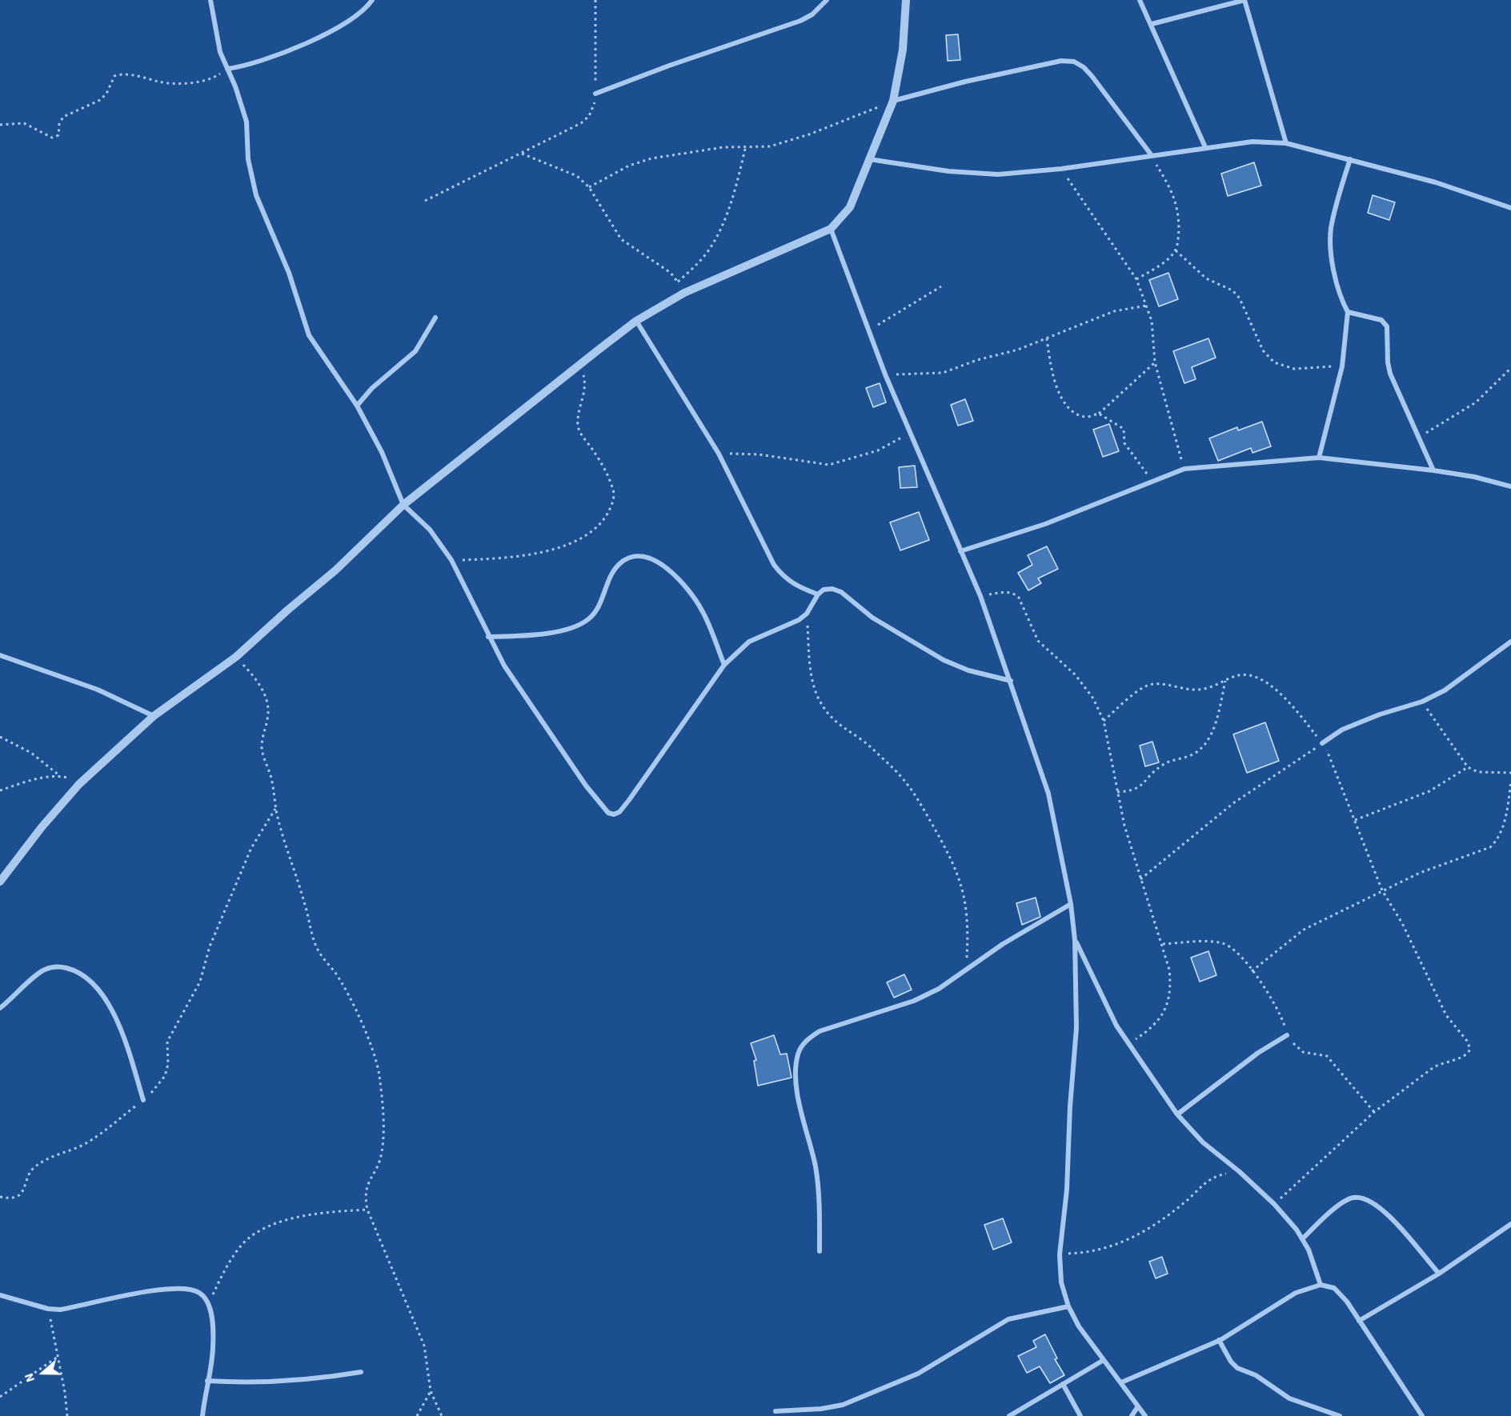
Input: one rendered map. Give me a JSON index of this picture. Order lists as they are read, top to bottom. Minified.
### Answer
{"north":"left"}
